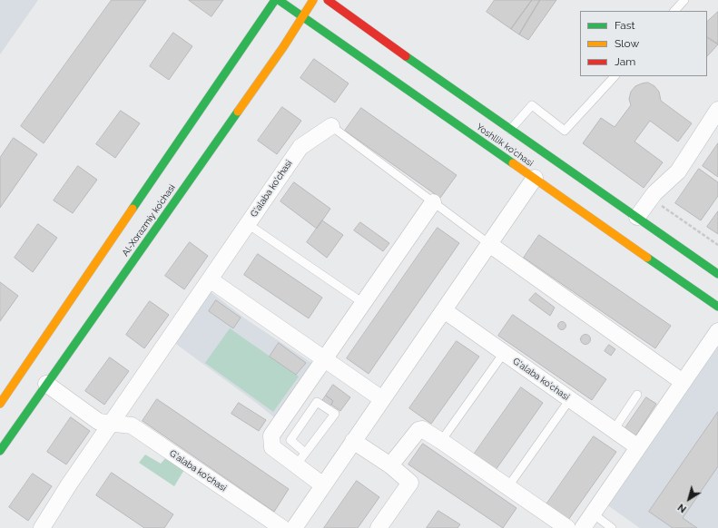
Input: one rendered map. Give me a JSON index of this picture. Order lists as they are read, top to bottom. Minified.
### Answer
{"streets":{"main road":["Yoshllik ko'chasi","Al-Xorazmiy ko’chasi"],"street":["G'alaba ko'chasi"]},"crossings":[["Yoshllik ko'chasi","Al-Xorazmiy ko’chasi"],["G'alaba ko'chasi","Al-Xorazmiy ko’chasi"]],"legend":["Fast","Slow","Jam"],"north":"bottom left"}
